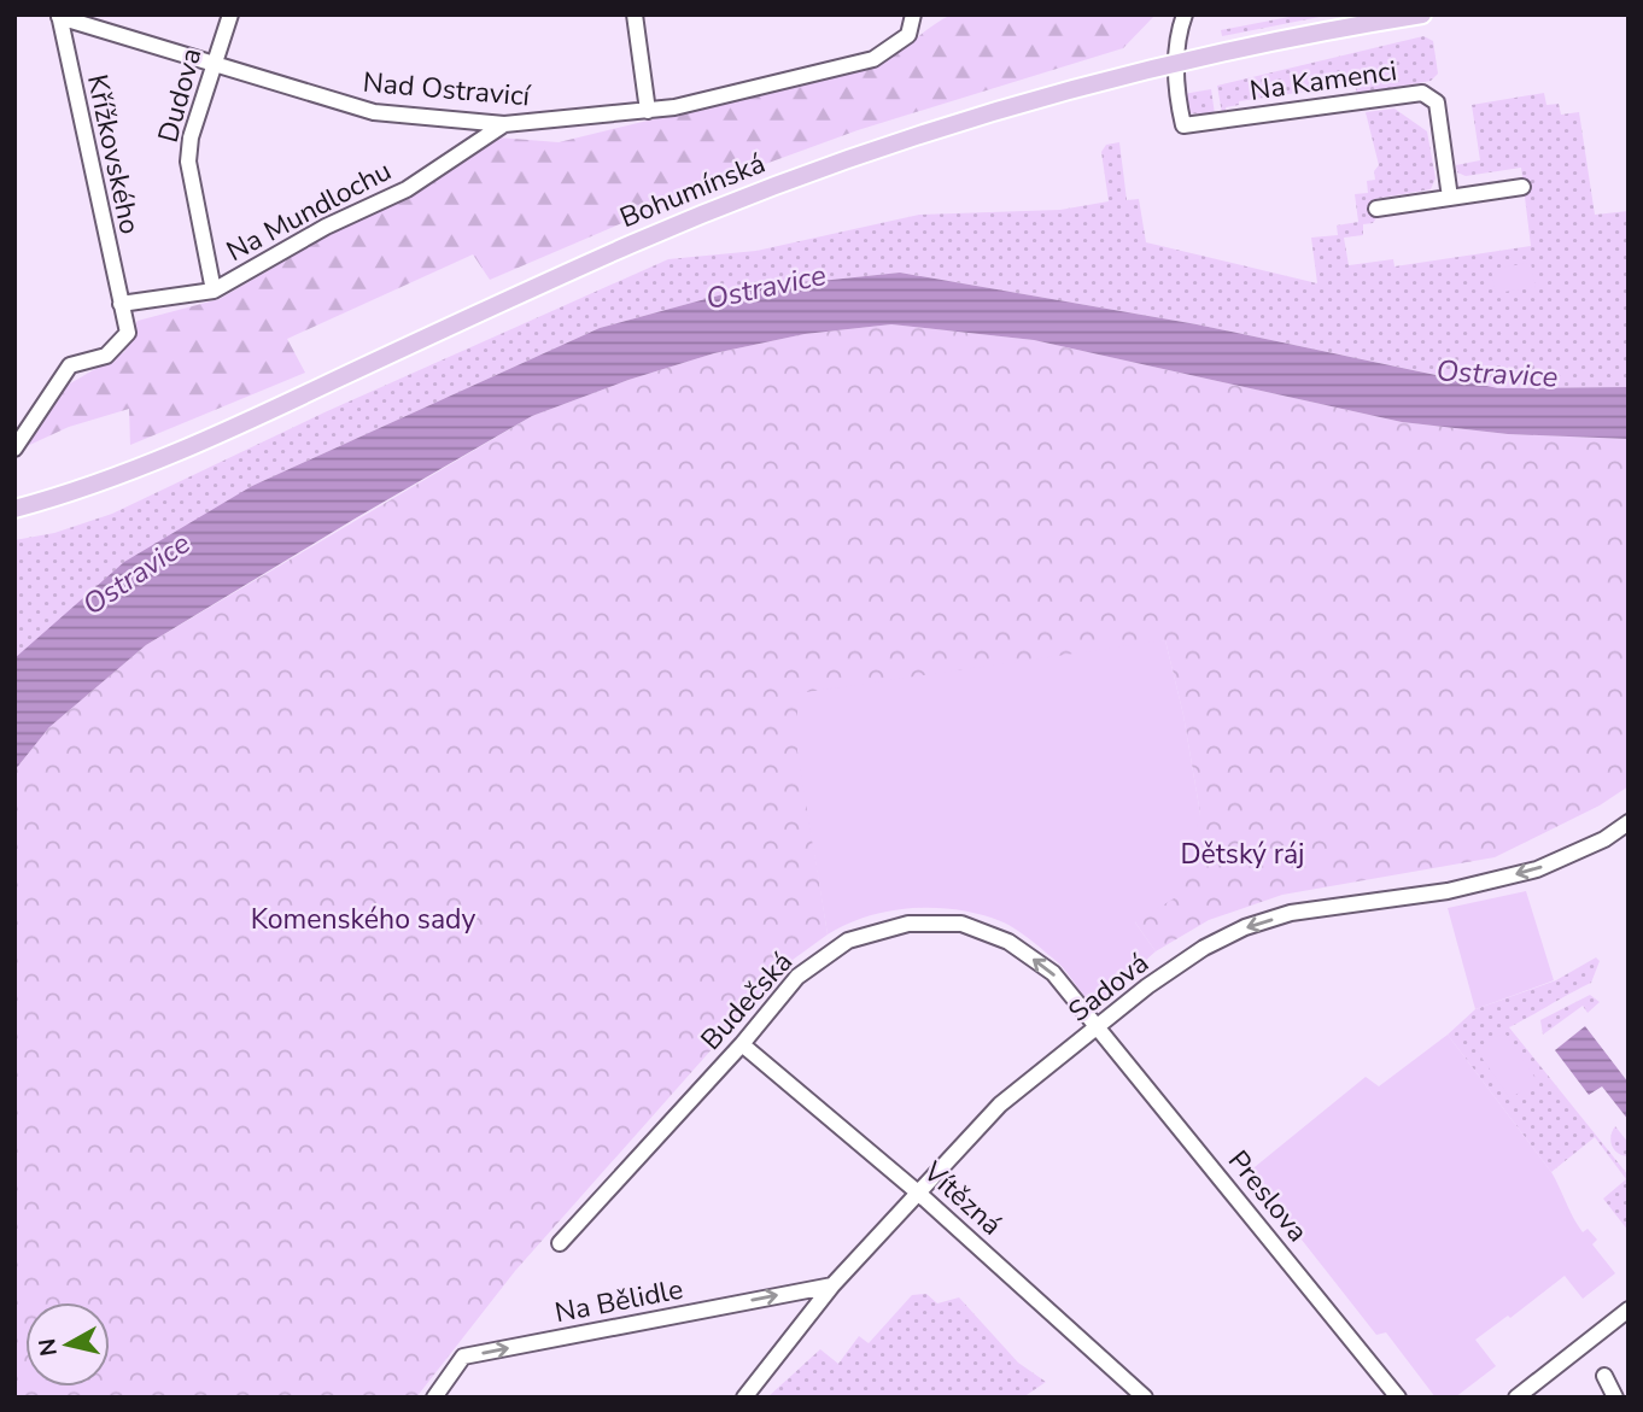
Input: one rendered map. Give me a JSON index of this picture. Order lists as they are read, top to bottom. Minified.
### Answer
{"streets":{"main road":["Bohumínská"],"street":["Na Kamenci","Nad Ostravicí","Dudova","Křížkovského","Na Mundlochu","Sadová","Budečská","Preslova","Vítězná","Na Bělidle"]},"crossings":[["Na Kamenci","Bohumínská"],["Nad Ostravicí","Dudova"],["Nad Ostravicí","Křížkovského"],["Nad Ostravicí","Na Mundlochu"],["Dudova","Na Mundlochu"],["Křížkovského","Na Mundlochu"],["Sadová","Budečská"],["Sadová","Preslova"],["Sadová","Vítězná"],["Sadová","Na Bělidle"],["Budečská","Preslova"],["Budečská","Vítězná"]],"one_way":["Sadová","Budečská","Na Bělidle"],"water":["Ostravice"],"parks":["Dětský ráj","Komenského sady"],"north":"left"}
